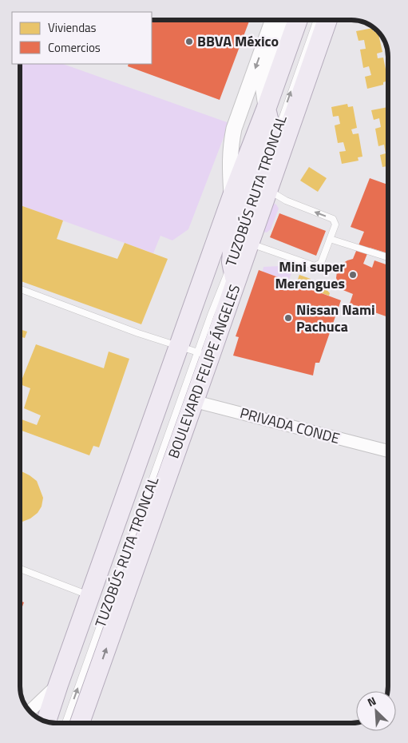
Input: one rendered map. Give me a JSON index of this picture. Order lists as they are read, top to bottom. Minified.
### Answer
{"streets":{"main road":["BOULEVARD FELIPE ÁNGELES"],"street":["PRIVADA CONDE"],"lane":["TUZOBÚS RUTA TRONCAL"]},"crossings":[["TUZOBÚS RUTA TRONCAL","BOULEVARD FELIPE ÁNGELES"],["BOULEVARD FELIPE ÁNGELES","PRIVADA CONDE"]],"one_way":["TUZOBÚS RUTA TRONCAL"],"places":["BBVA México","Mini super Merengues","Nissan Nami Pachuca"],"legend":["Viviendas","Comercios"],"north":"top left"}
